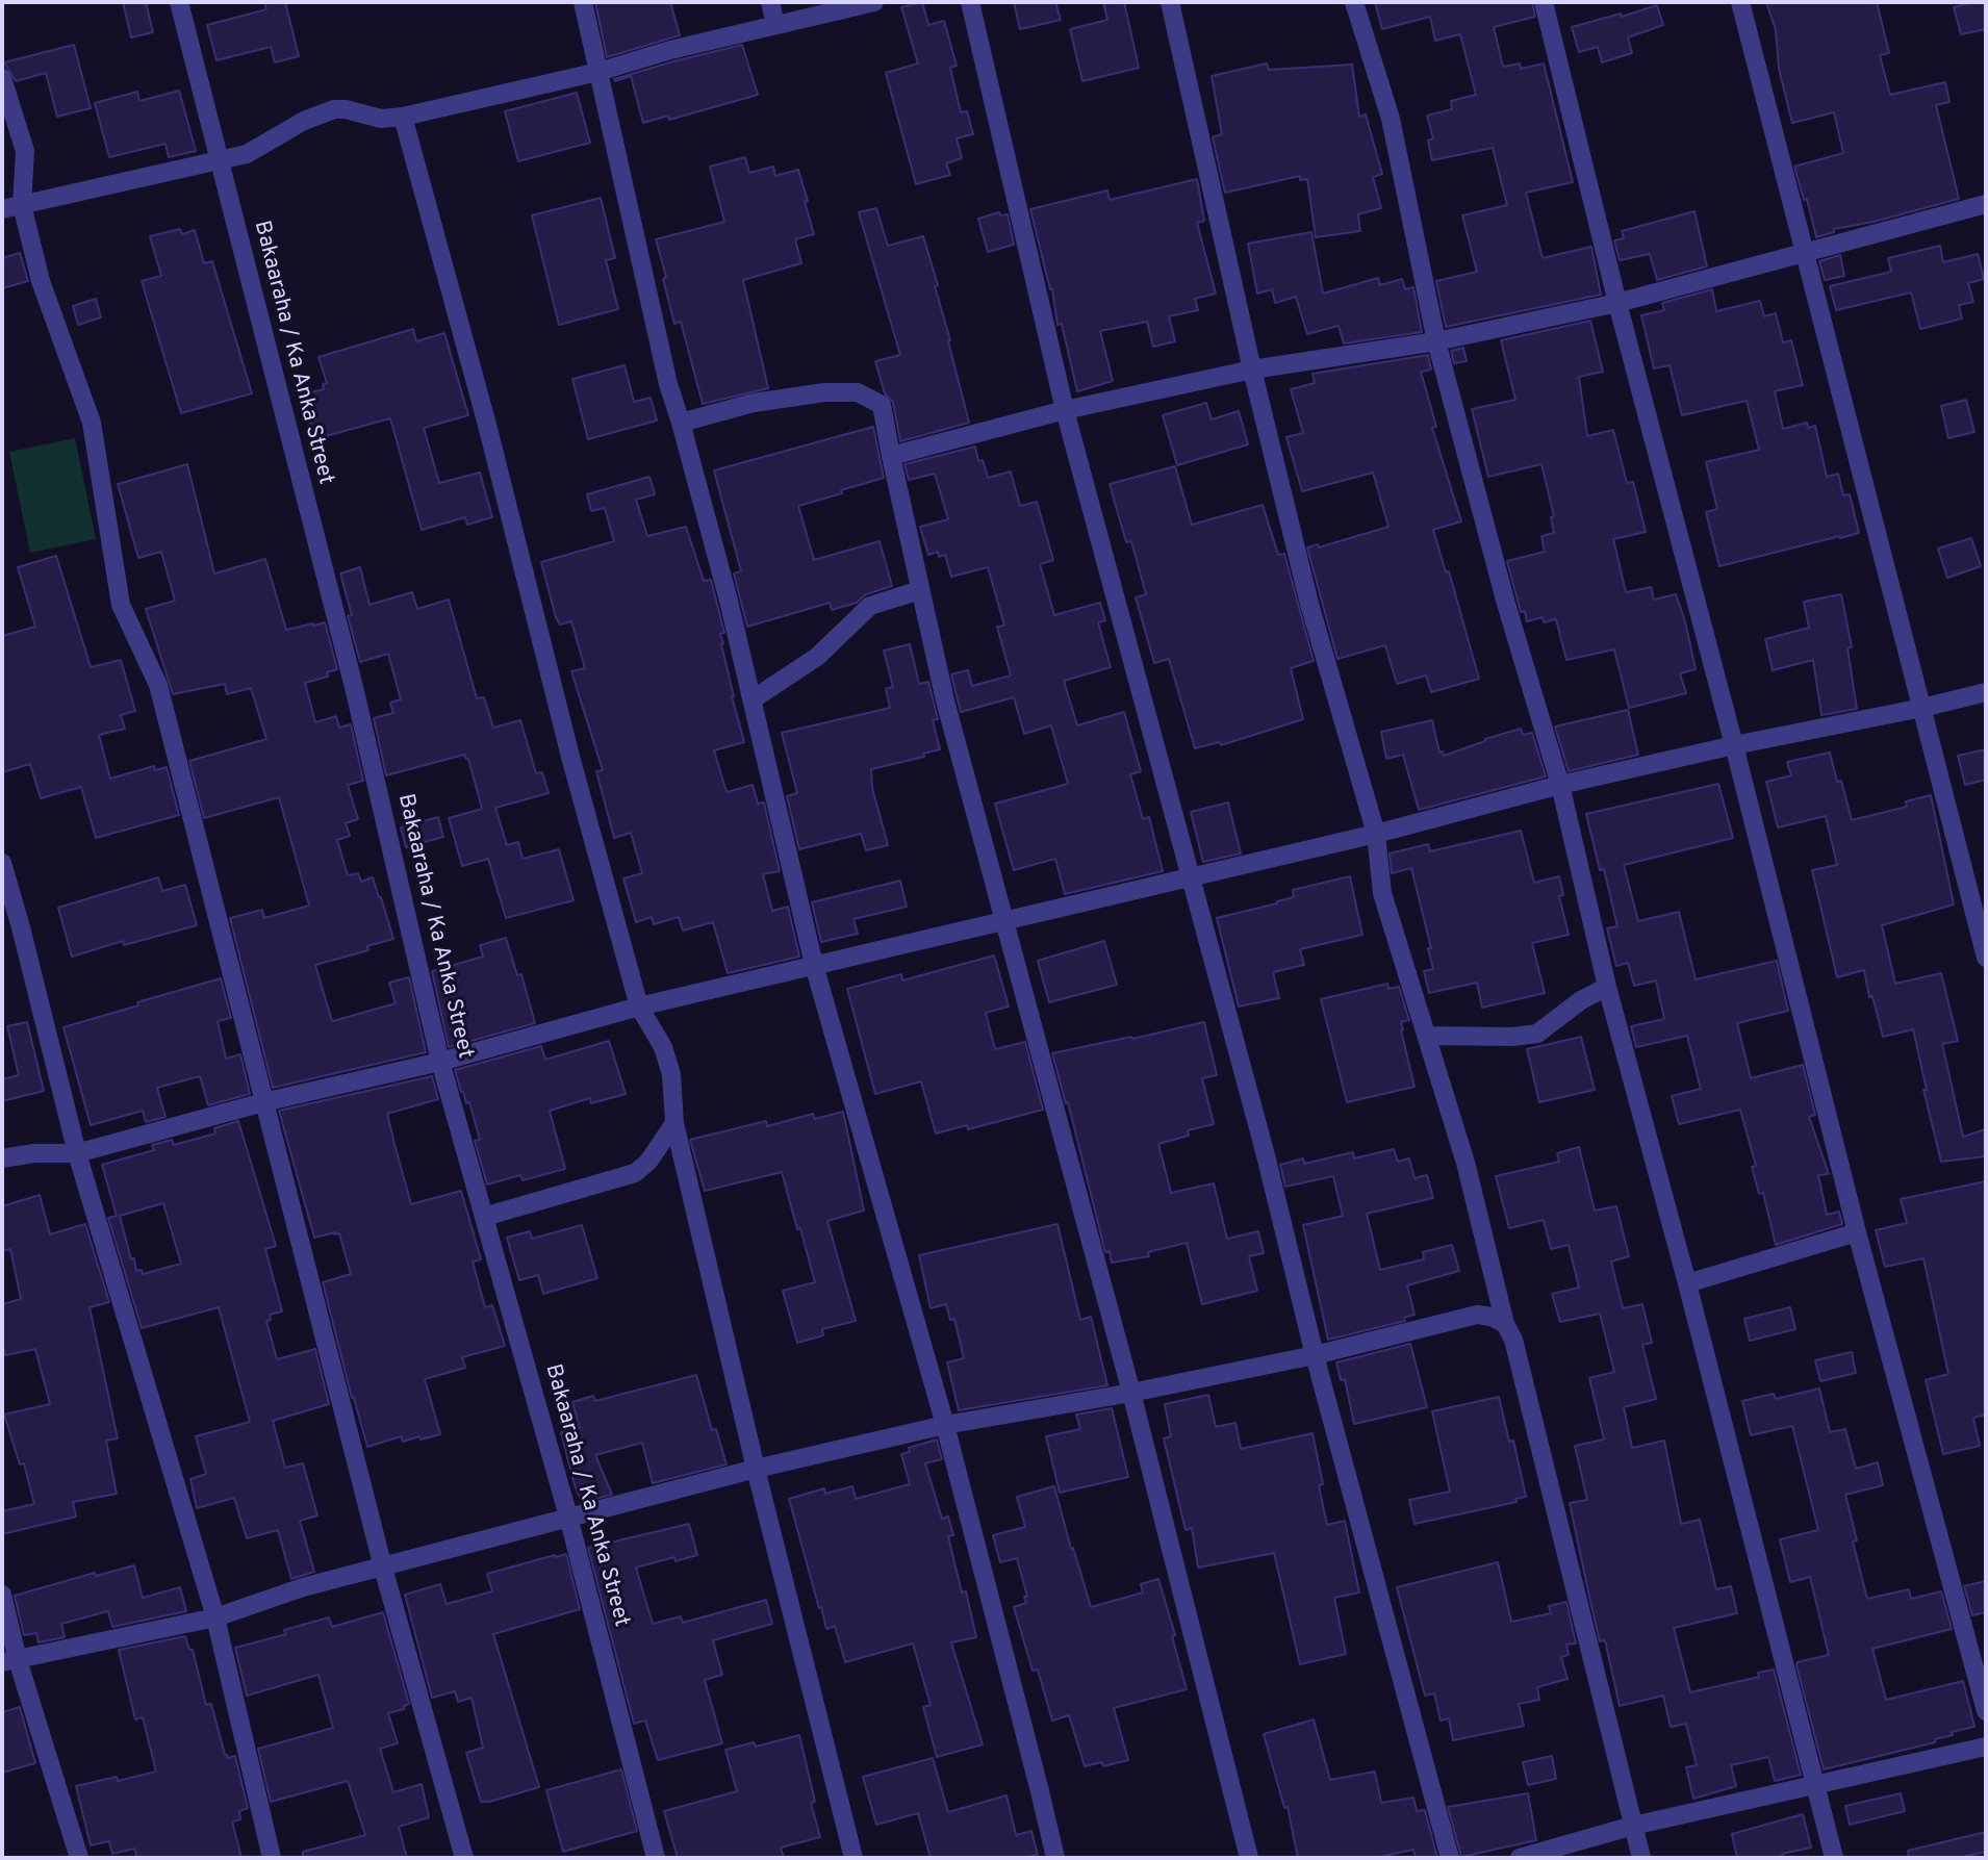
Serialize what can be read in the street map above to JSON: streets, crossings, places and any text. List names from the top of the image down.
{
  "streets": {
    "street": ["Bakaaraha / Ka Anka Street"]
  }
}
